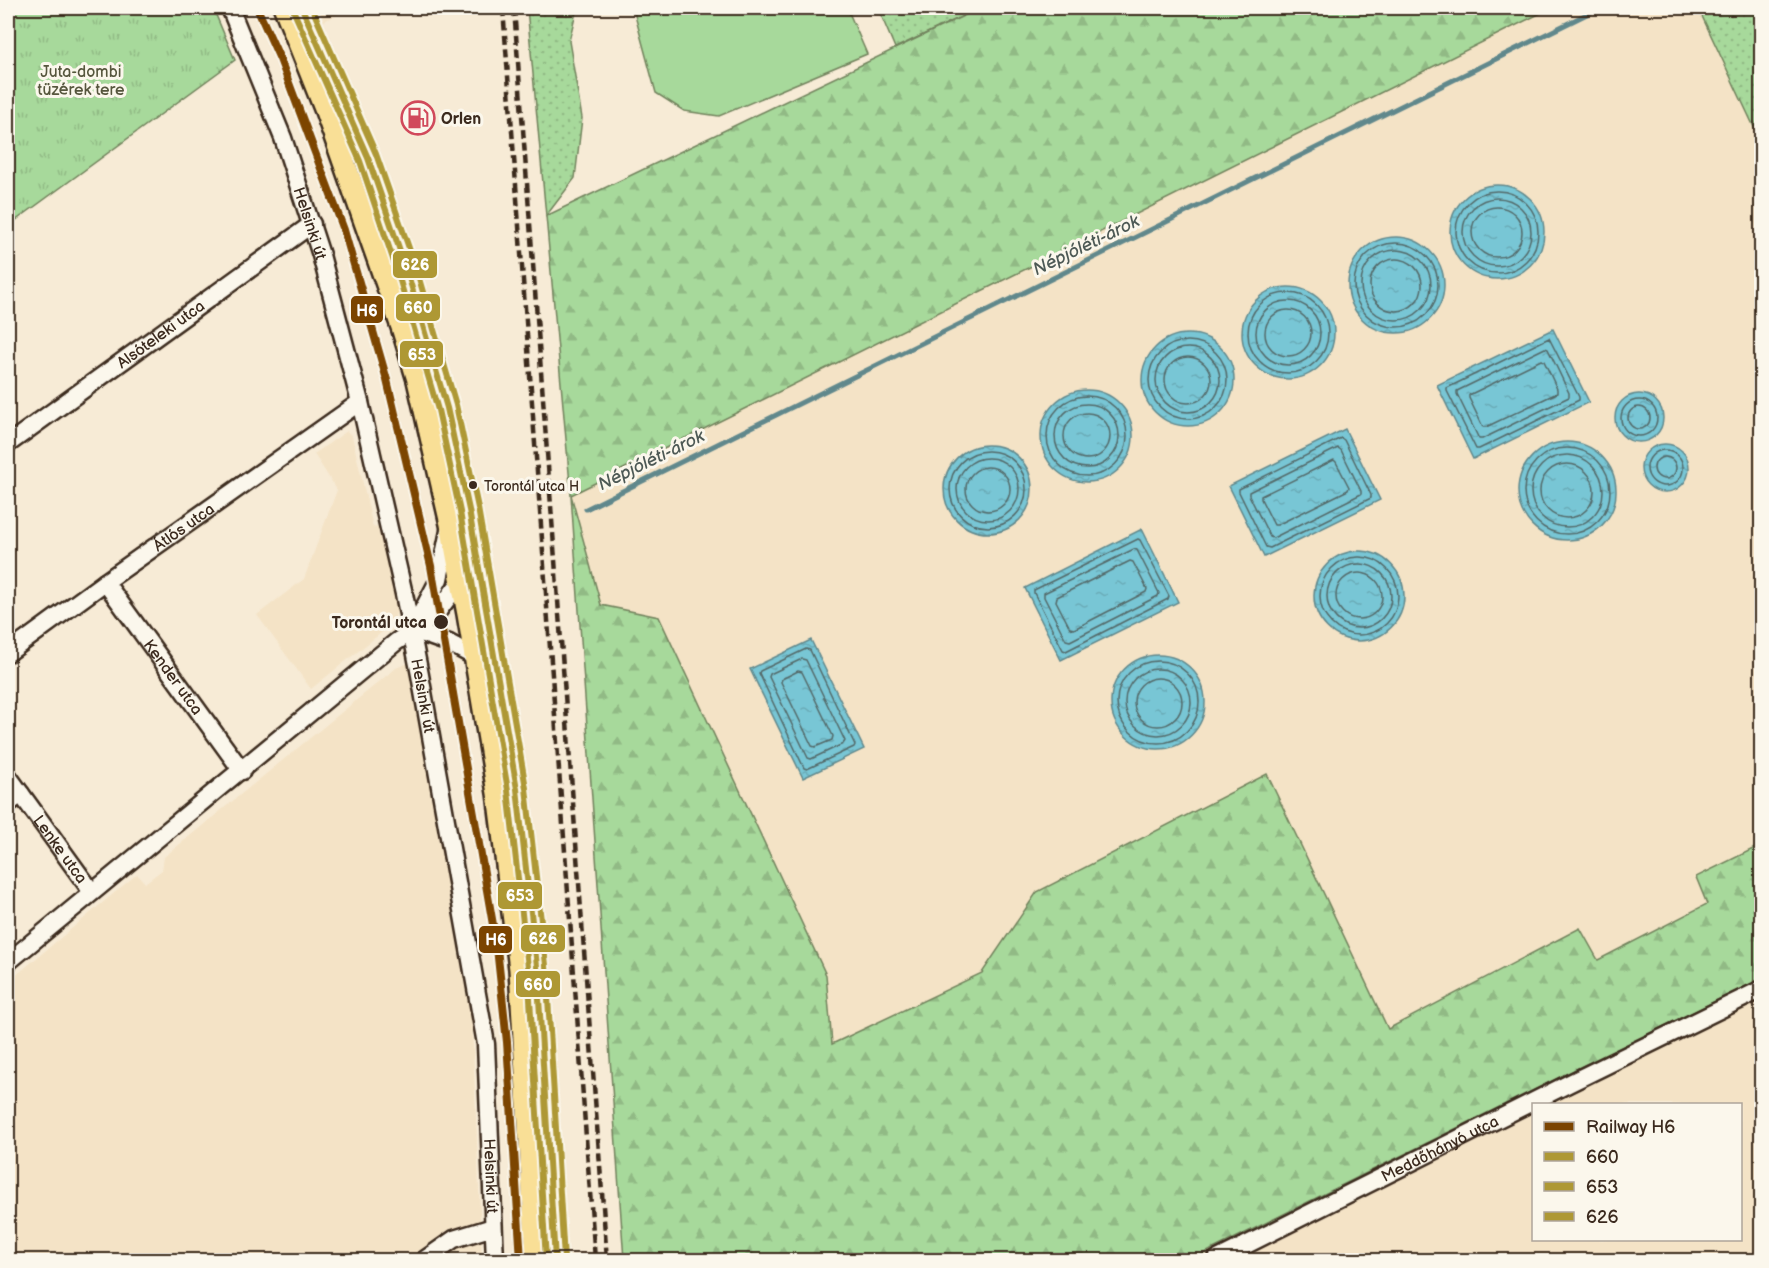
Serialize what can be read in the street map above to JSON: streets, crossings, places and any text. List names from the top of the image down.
{
  "streets": {
    "street": [
      "Helsinki út",
      "Alsóteleki utca",
      "Átlós utca",
      "Kender utca",
      "Lenke utca",
      "Meddőhányó utca"
    ]
  },
  "crossings": [
    ["Helsinki út", "Alsóteleki utca"],
    ["Helsinki út", "Átlós utca"],
    ["Átlós utca", "Kender utca"]
  ],
  "water": ["Népjóléti-árok"],
  "parks": ["Juta-dombi tüzérek tere"],
  "places": {
    "fuel station": ["Orlen"],
    "other": ["Torontál utca H", "Torontál utca"]
  },
  "lines": [
    "rail line H6",
    "transit line 660",
    "transit line 626",
    "transit line 653"
  ],
  "legend": [
    "Railway H6",
    "660",
    "653",
    "626"
  ]
}
